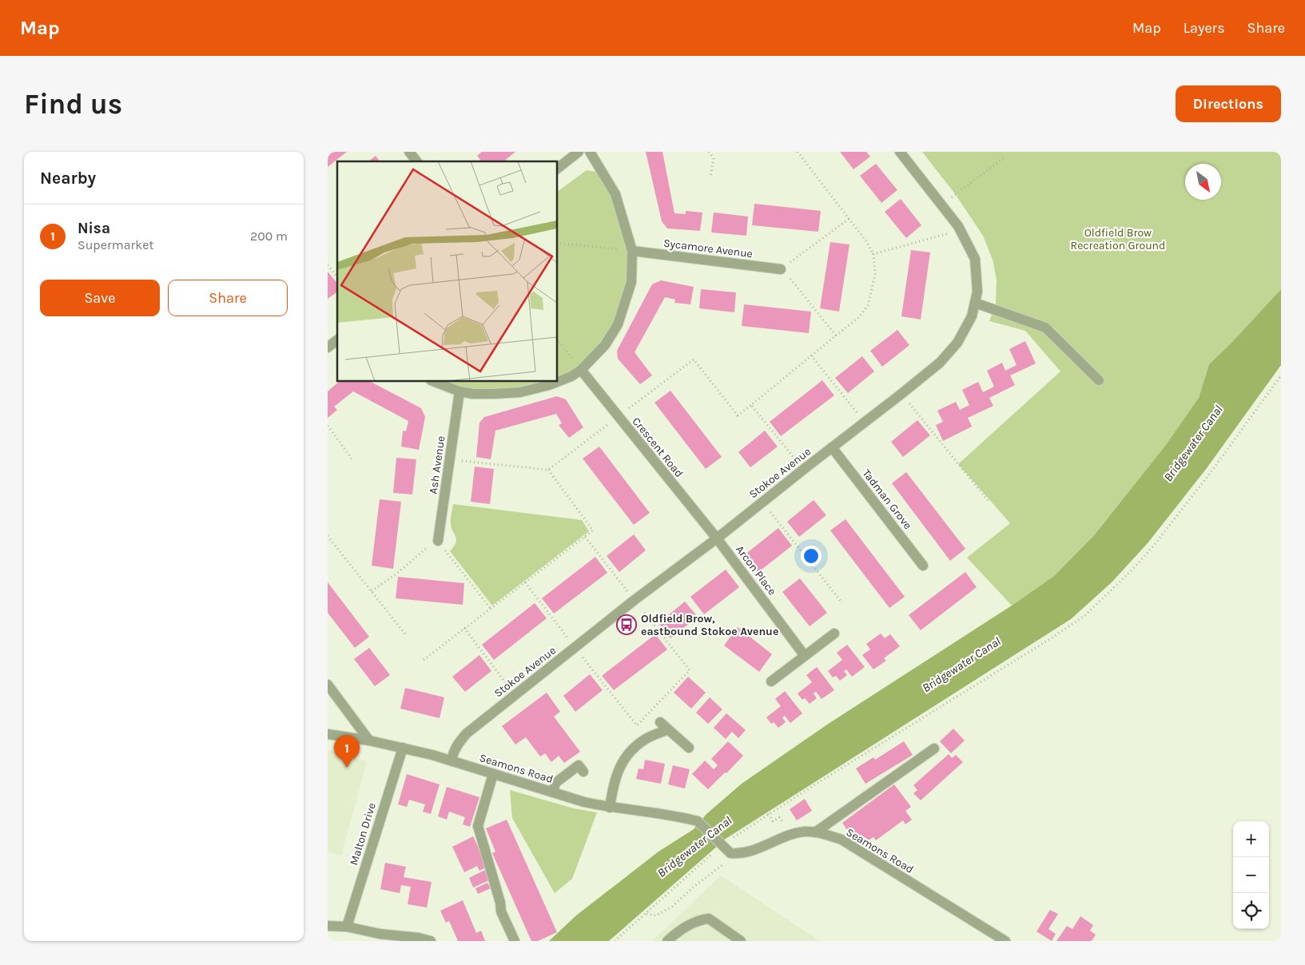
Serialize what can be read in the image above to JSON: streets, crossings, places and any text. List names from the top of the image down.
{
  "streets": {
    "street": [
      "Sycamore Avenue",
      "Crescent Road",
      "Ash Avenue",
      "Stokoe Avenue",
      "Tadman Grove",
      "Arcon Place",
      "Seamons Road",
      "Malton Drive"
    ]
  },
  "crossings": [
    ["Crescent Road", "Stokoe Avenue"],
    ["Crescent Road", "Arcon Place"],
    ["Stokoe Avenue", "Tadman Grove"],
    ["Stokoe Avenue", "Arcon Place"],
    ["Stokoe Avenue", "Seamons Road"],
    ["Seamons Road", "Malton Drive"]
  ],
  "water": ["Bridgewater Canal"],
  "parks": ["Oldfield Brow Recreation Ground"],
  "places": {
    "bus stop": ["Oldfield Brow, eastbound Stokoe Avenue"]
  },
  "north": "bottom right",
  "page": {
    "header": "Map",
    "nav": ["Map", "Layers", "Share"],
    "buttons": [
      "Directions",
      ["Save", "Share"]
    ],
    "title": "Find us",
    "heading": "Nearby",
    "list": [
      {
        "mark": "1",
        "name": "Nisa",
        "note": "Supermarket",
        "value": "200 m"
      }
    ],
    "pins": "1",
    "map_buttons": ["+", "−"]
  }
}
